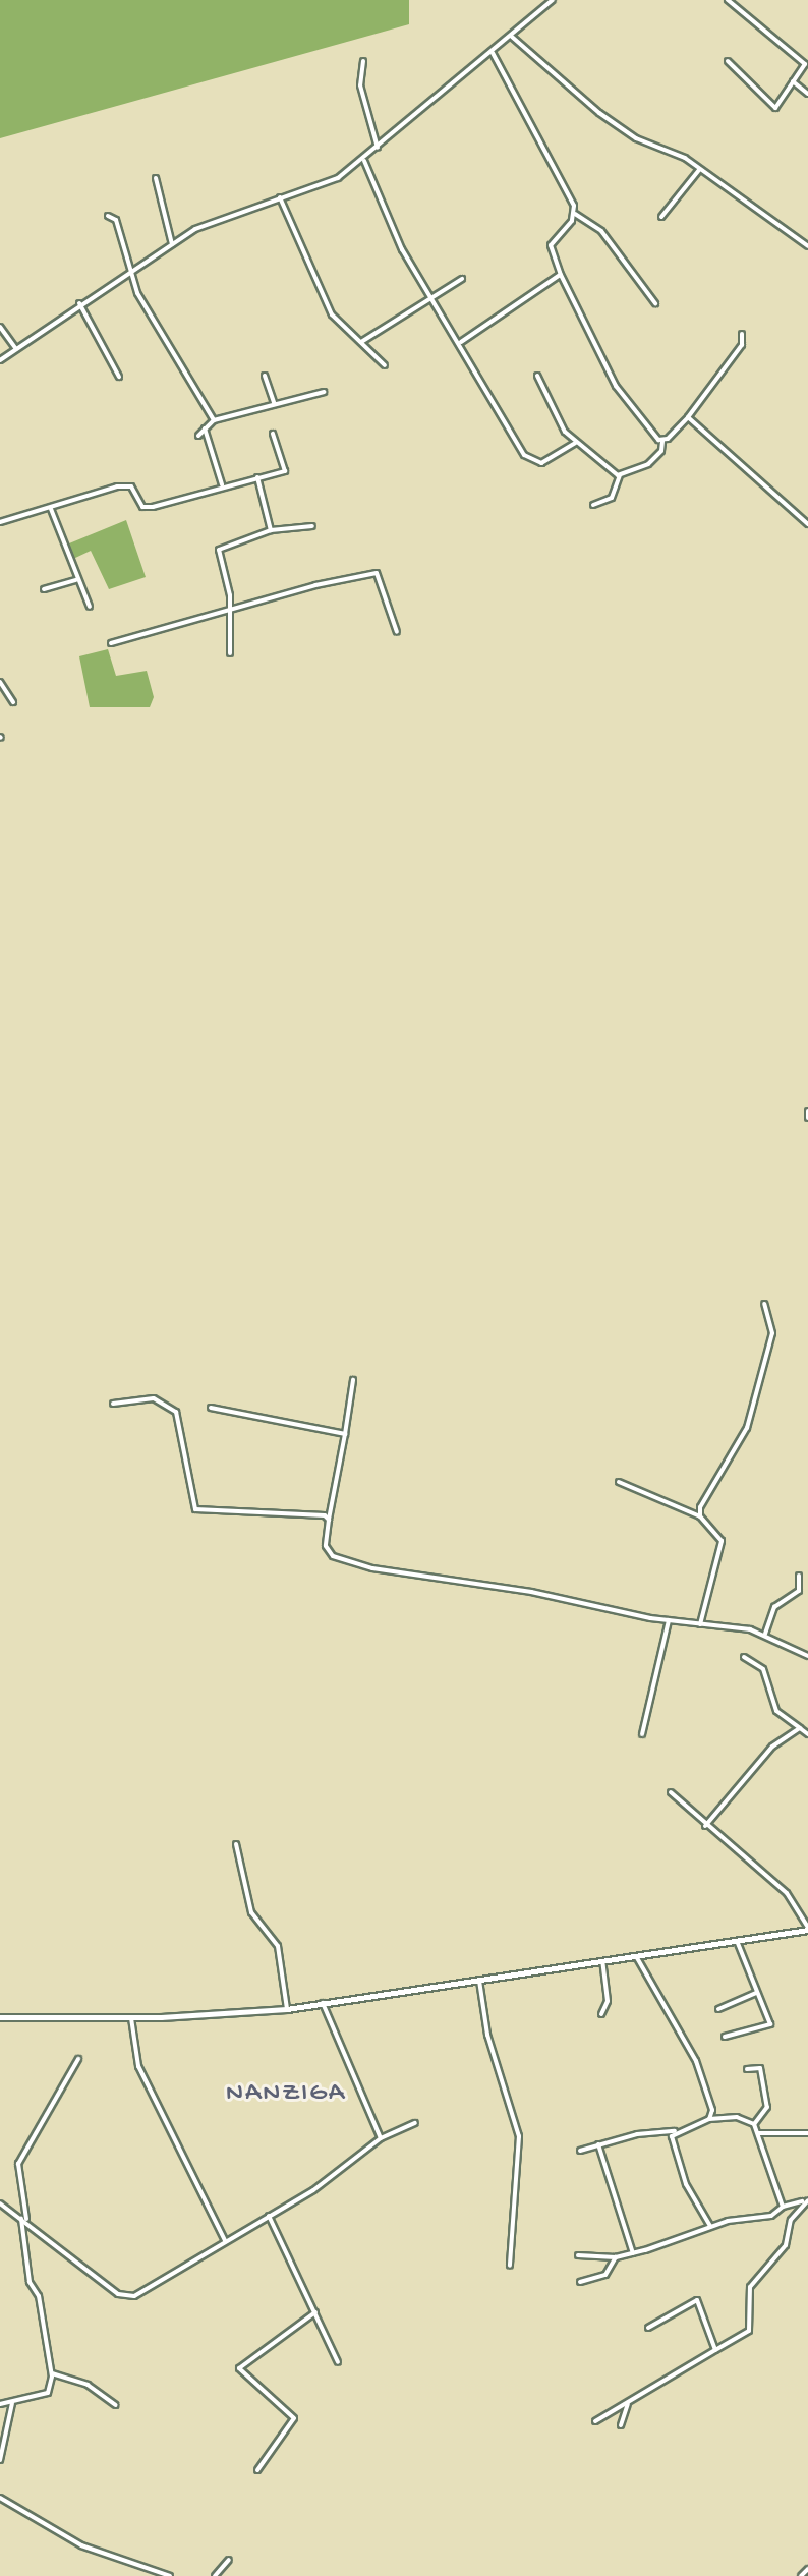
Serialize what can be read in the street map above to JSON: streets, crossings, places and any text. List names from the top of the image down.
{
  "districts": ["NANZIGA"]
}
